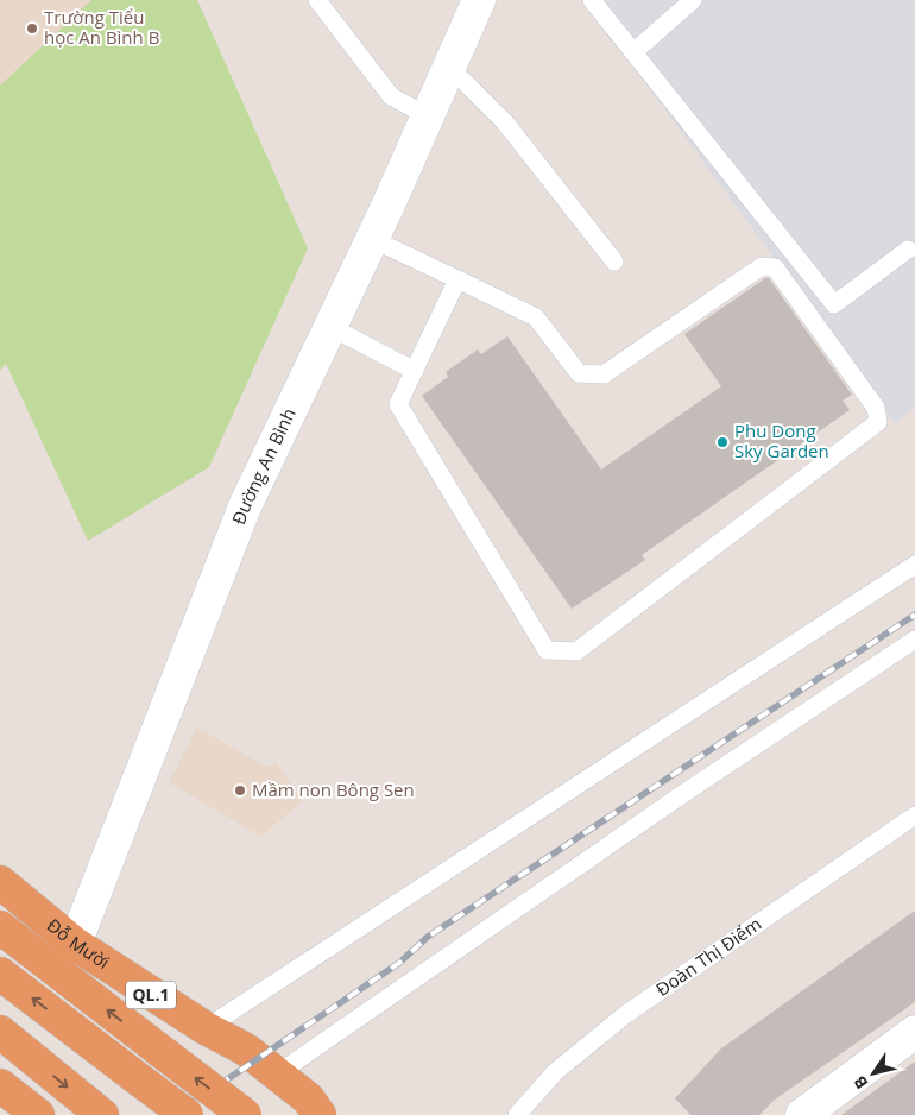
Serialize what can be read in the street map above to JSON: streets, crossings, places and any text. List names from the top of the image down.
{
  "streets": {
    "highway": ["Đỗ Mười", "QL.1"],
    "street": ["Đường An Bình"],
    "lane": ["Đoàn Thị Điểm"]
  },
  "crossings": [
    ["Đường An Bình", "Đỗ Mười"]
  ],
  "places": ["Trường Tiểu học An Bình B", "Phu Dong Sky Garden", "Mầm non Bông Sen"],
  "north": "bottom left"
}
